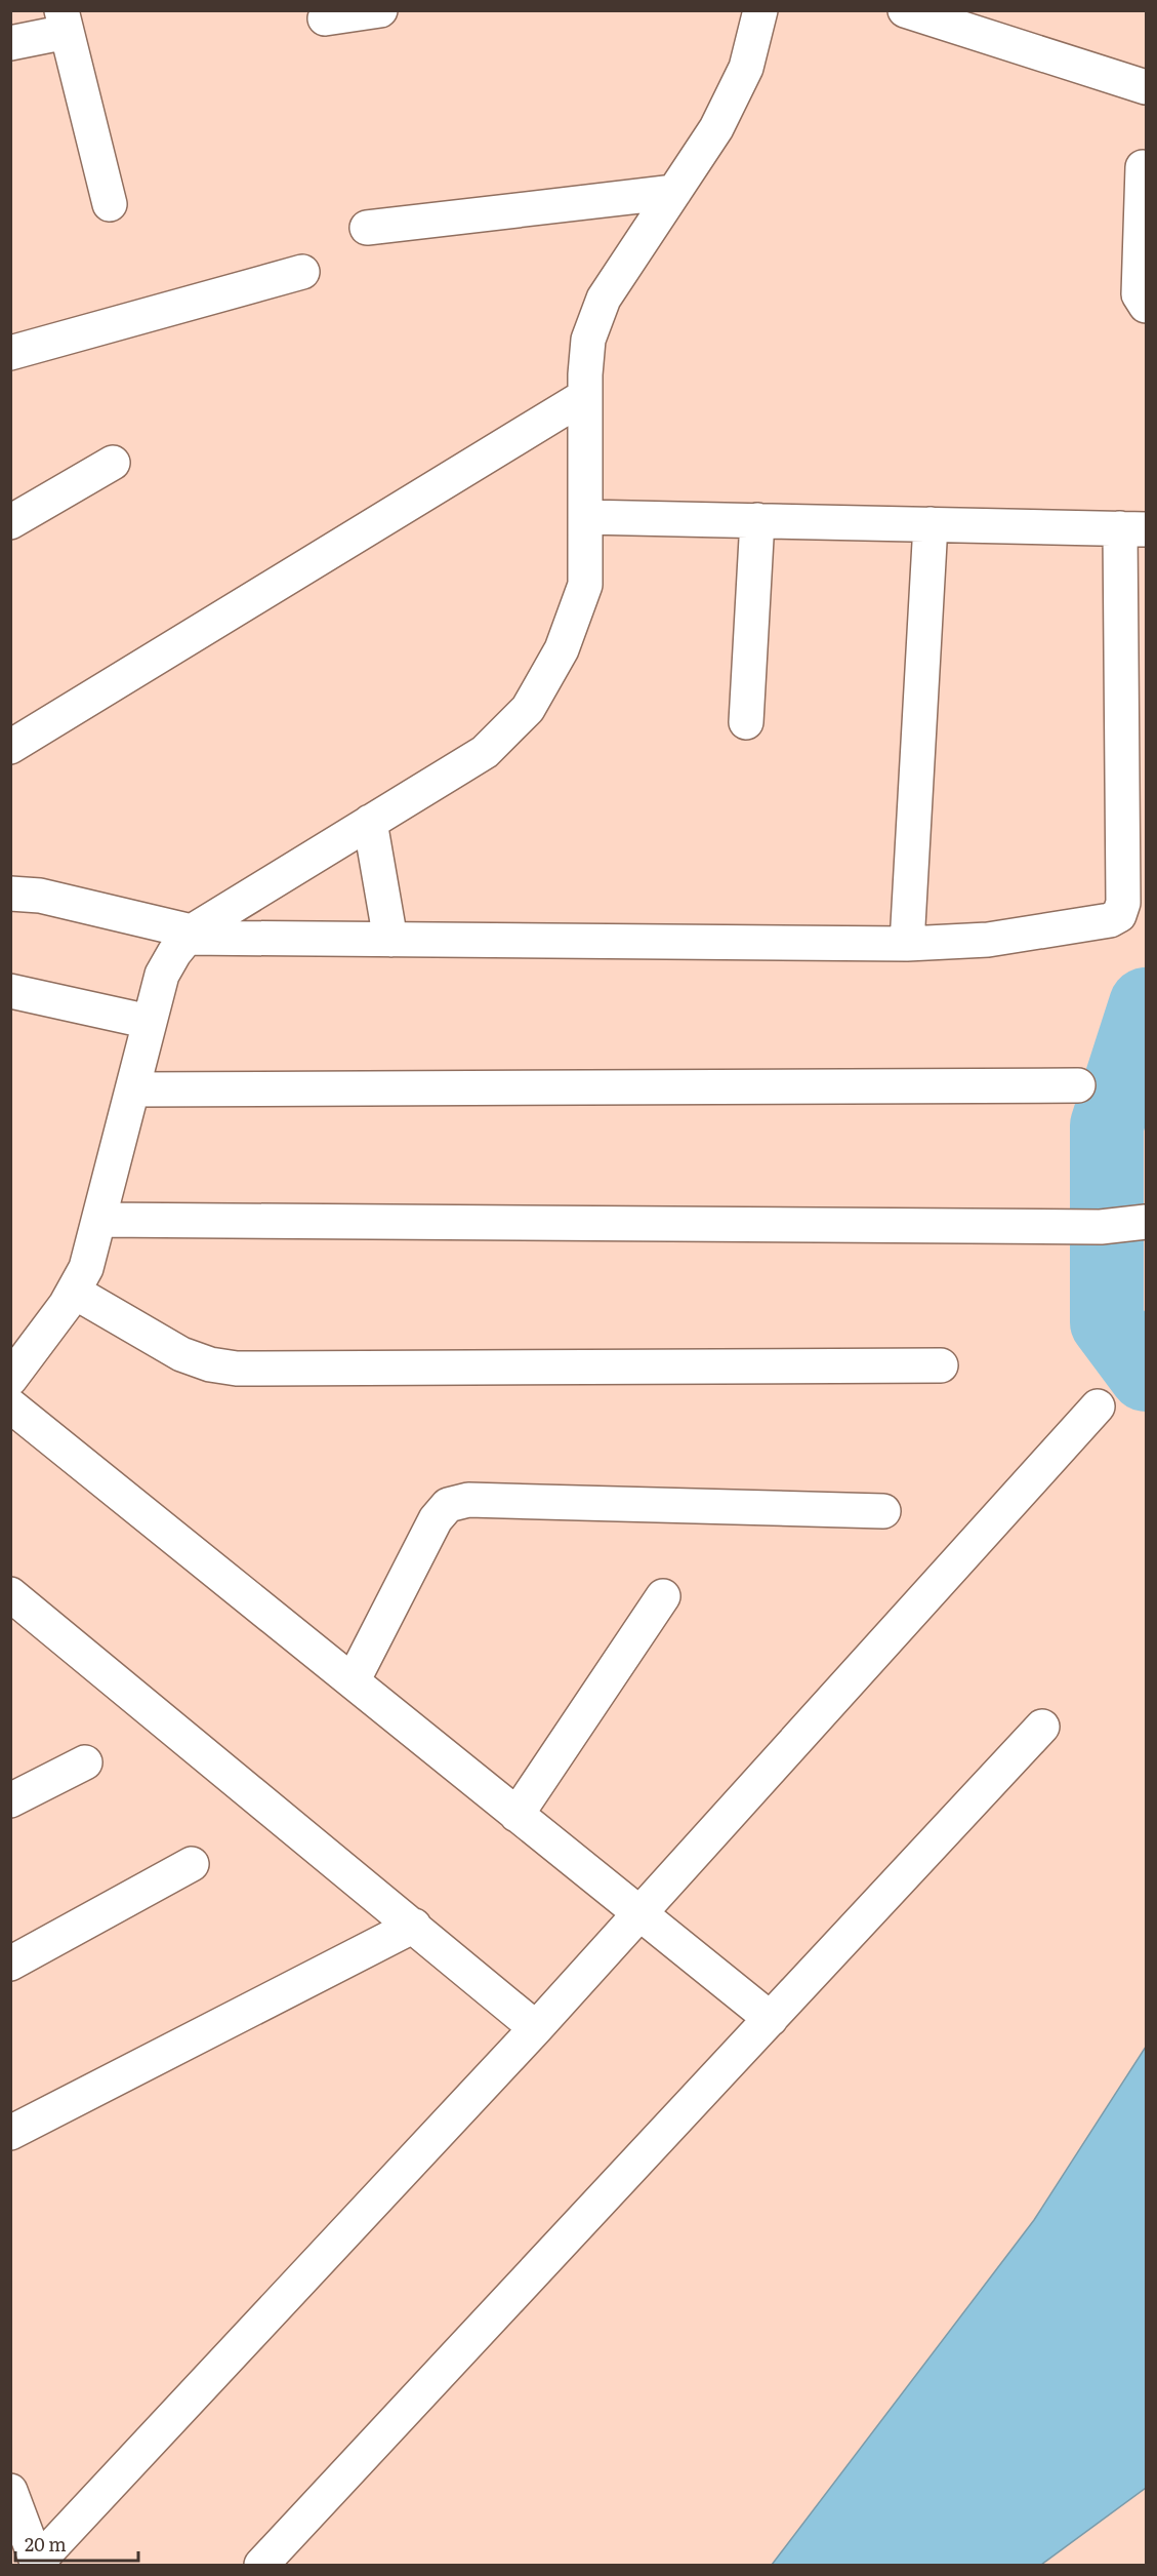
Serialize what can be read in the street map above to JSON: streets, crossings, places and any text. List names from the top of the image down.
{
  "scale_bar": "20 m"
}
